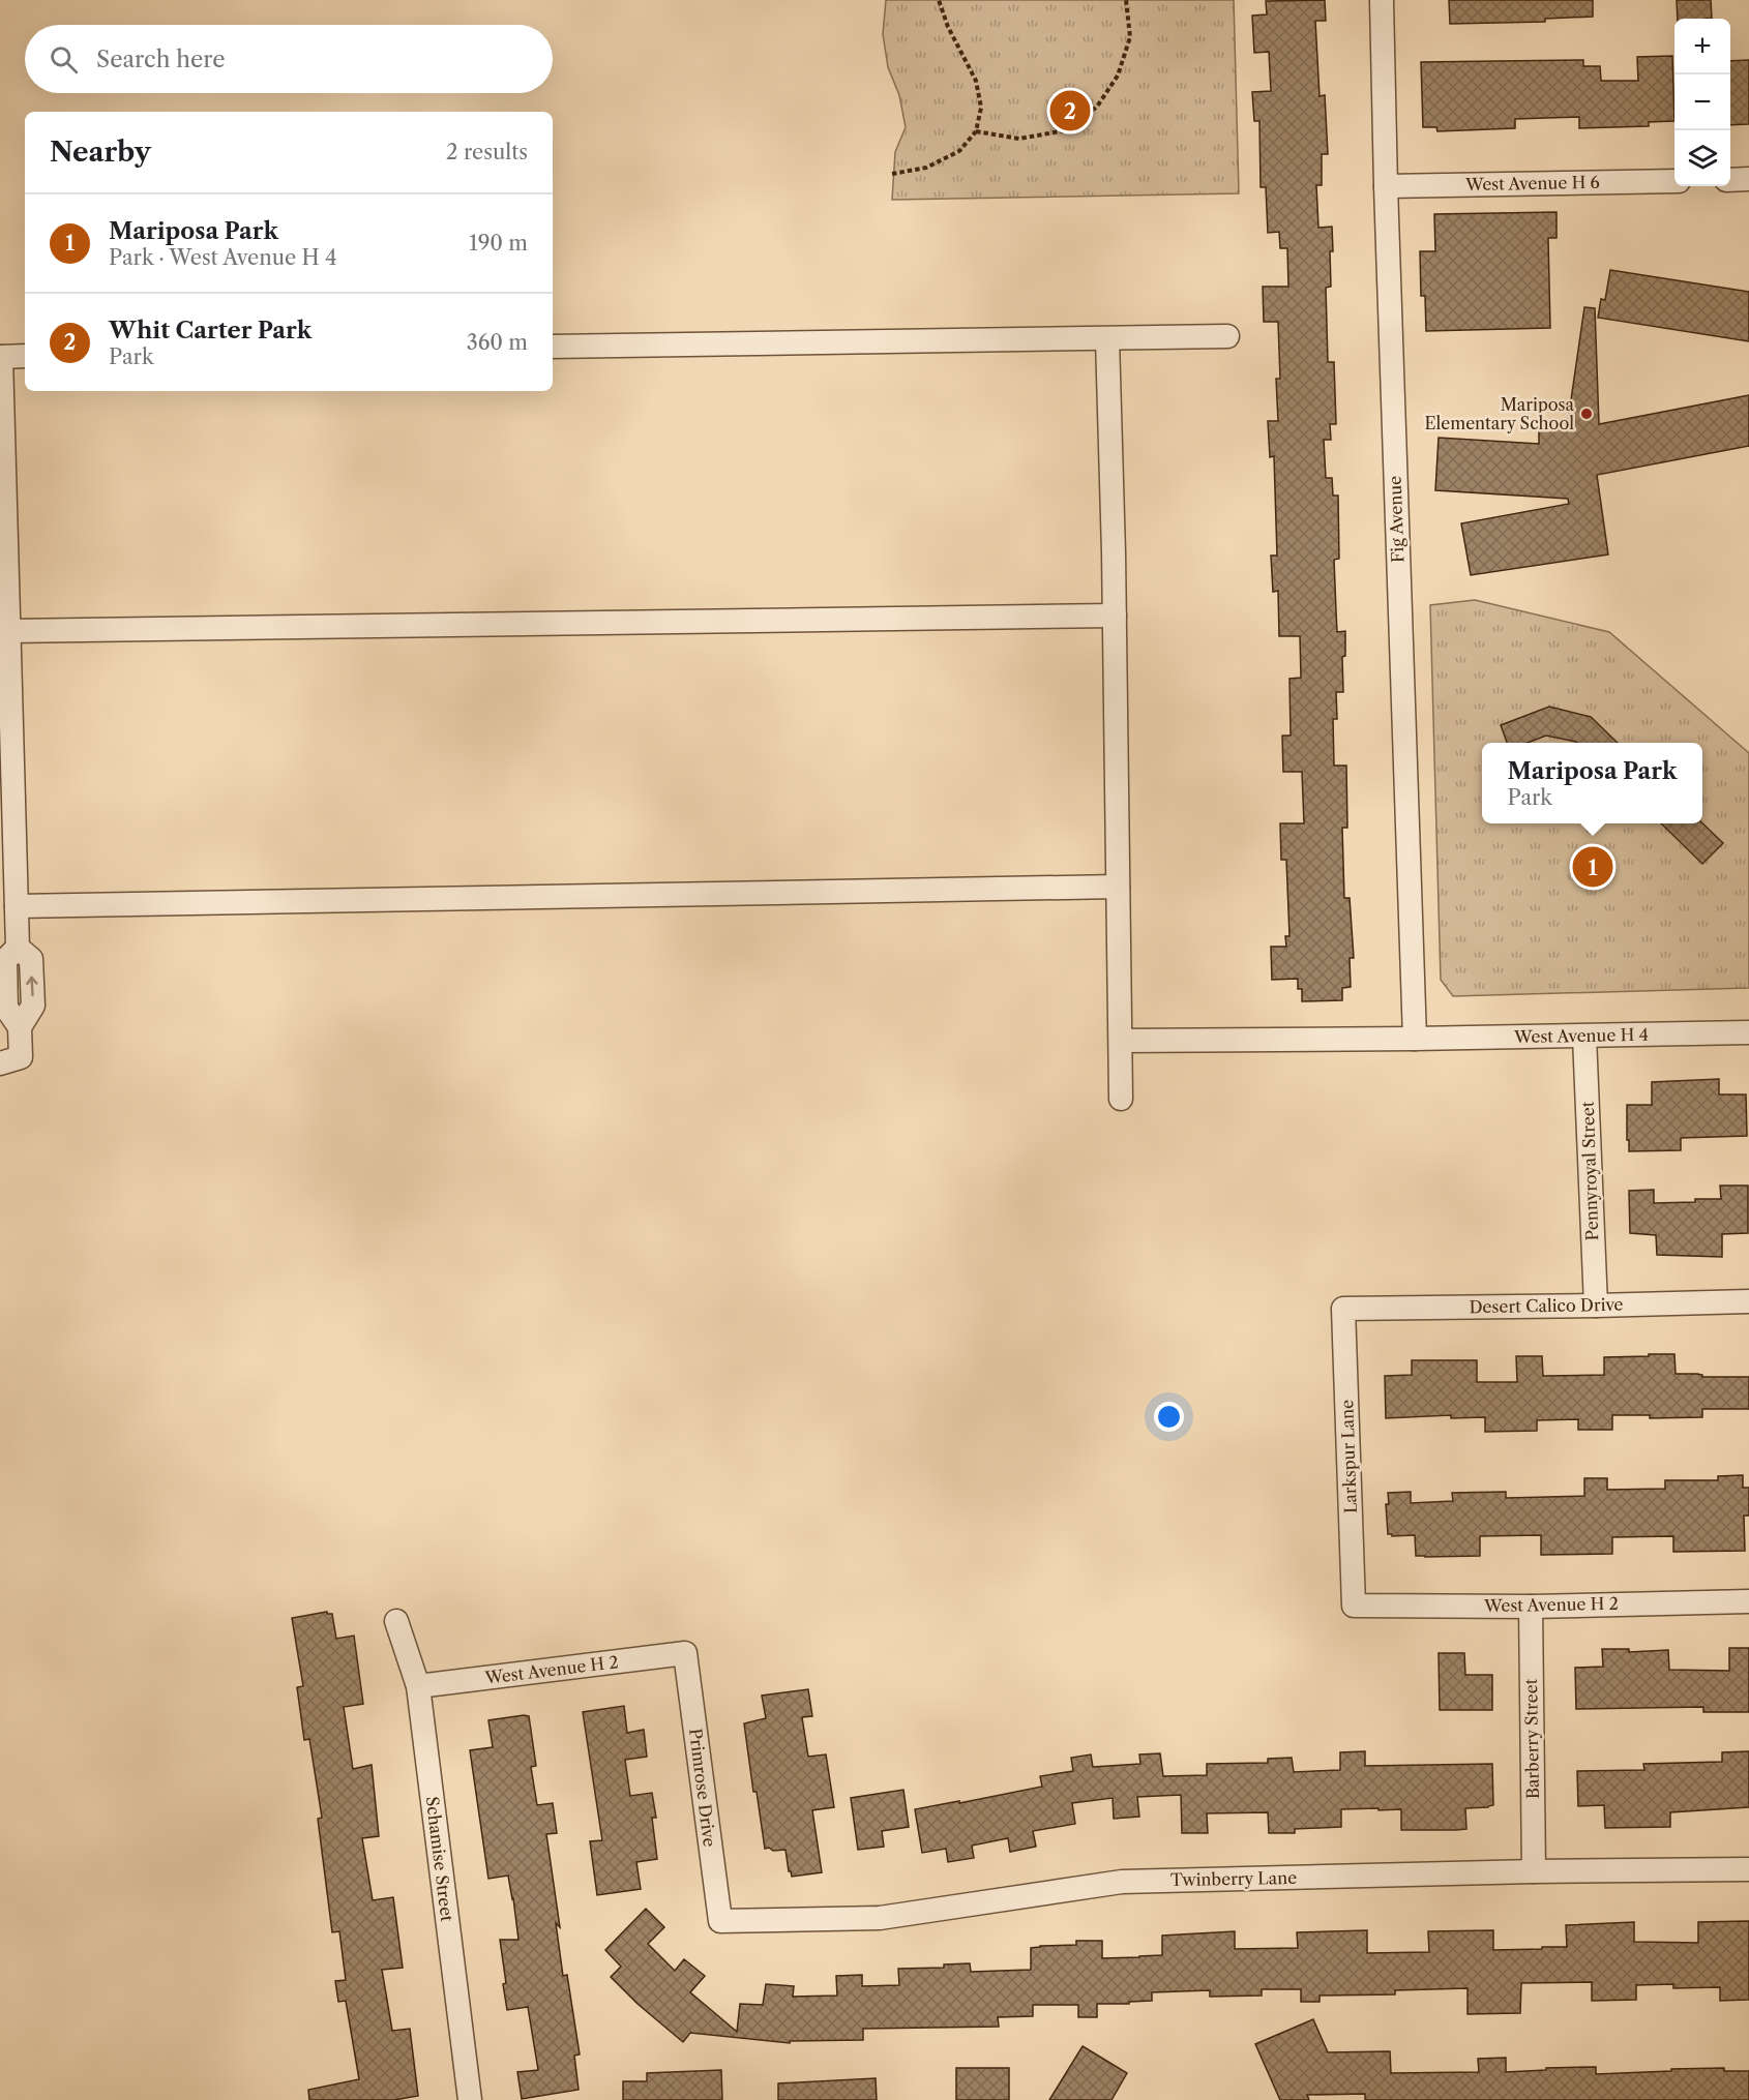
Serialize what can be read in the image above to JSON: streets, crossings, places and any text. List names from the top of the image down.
{
  "streets": {
    "street": [
      "West Avenue H 6",
      "Fig Avenue",
      "West Avenue H 4",
      "Pennyroyal Street",
      "Desert Calico Drive",
      "Larkspur Lane",
      "West Avenue H 2",
      "Barberry Street",
      "Primrose Drive",
      "Schamise Street",
      "Twinberry Lane"
    ]
  },
  "crossings": [
    ["West Avenue H 6", "Fig Avenue"],
    ["Fig Avenue", "West Avenue H 4"],
    ["West Avenue H 4", "Pennyroyal Street"],
    ["Pennyroyal Street", "Desert Calico Drive"],
    ["Desert Calico Drive", "Larkspur Lane"],
    ["Larkspur Lane", "West Avenue H 2"],
    ["West Avenue H 2", "Barberry Street"],
    ["West Avenue H 2", "Primrose Drive"],
    ["West Avenue H 2", "Schamise Street"],
    ["Barberry Street", "Twinberry Lane"],
    ["Primrose Drive", "Twinberry Lane"]
  ],
  "places": ["Mariposa Elementary School"],
  "page": {
    "map_buttons": ["+", "−"],
    "search": "Search here",
    "pins": ["2", "1"],
    "heading": ["Nearby", "2 results"],
    "list": [
      {
        "mark": "1",
        "name": "Mariposa Park",
        "note": "Park · West Avenue H 4",
        "value": "190 m"
      },
      {
        "mark": "2",
        "name": "Whit Carter Park",
        "note": "Park",
        "value": "360 m"
      }
    ],
    "popup": ["Mariposa Park", "Park"]
  }
}
